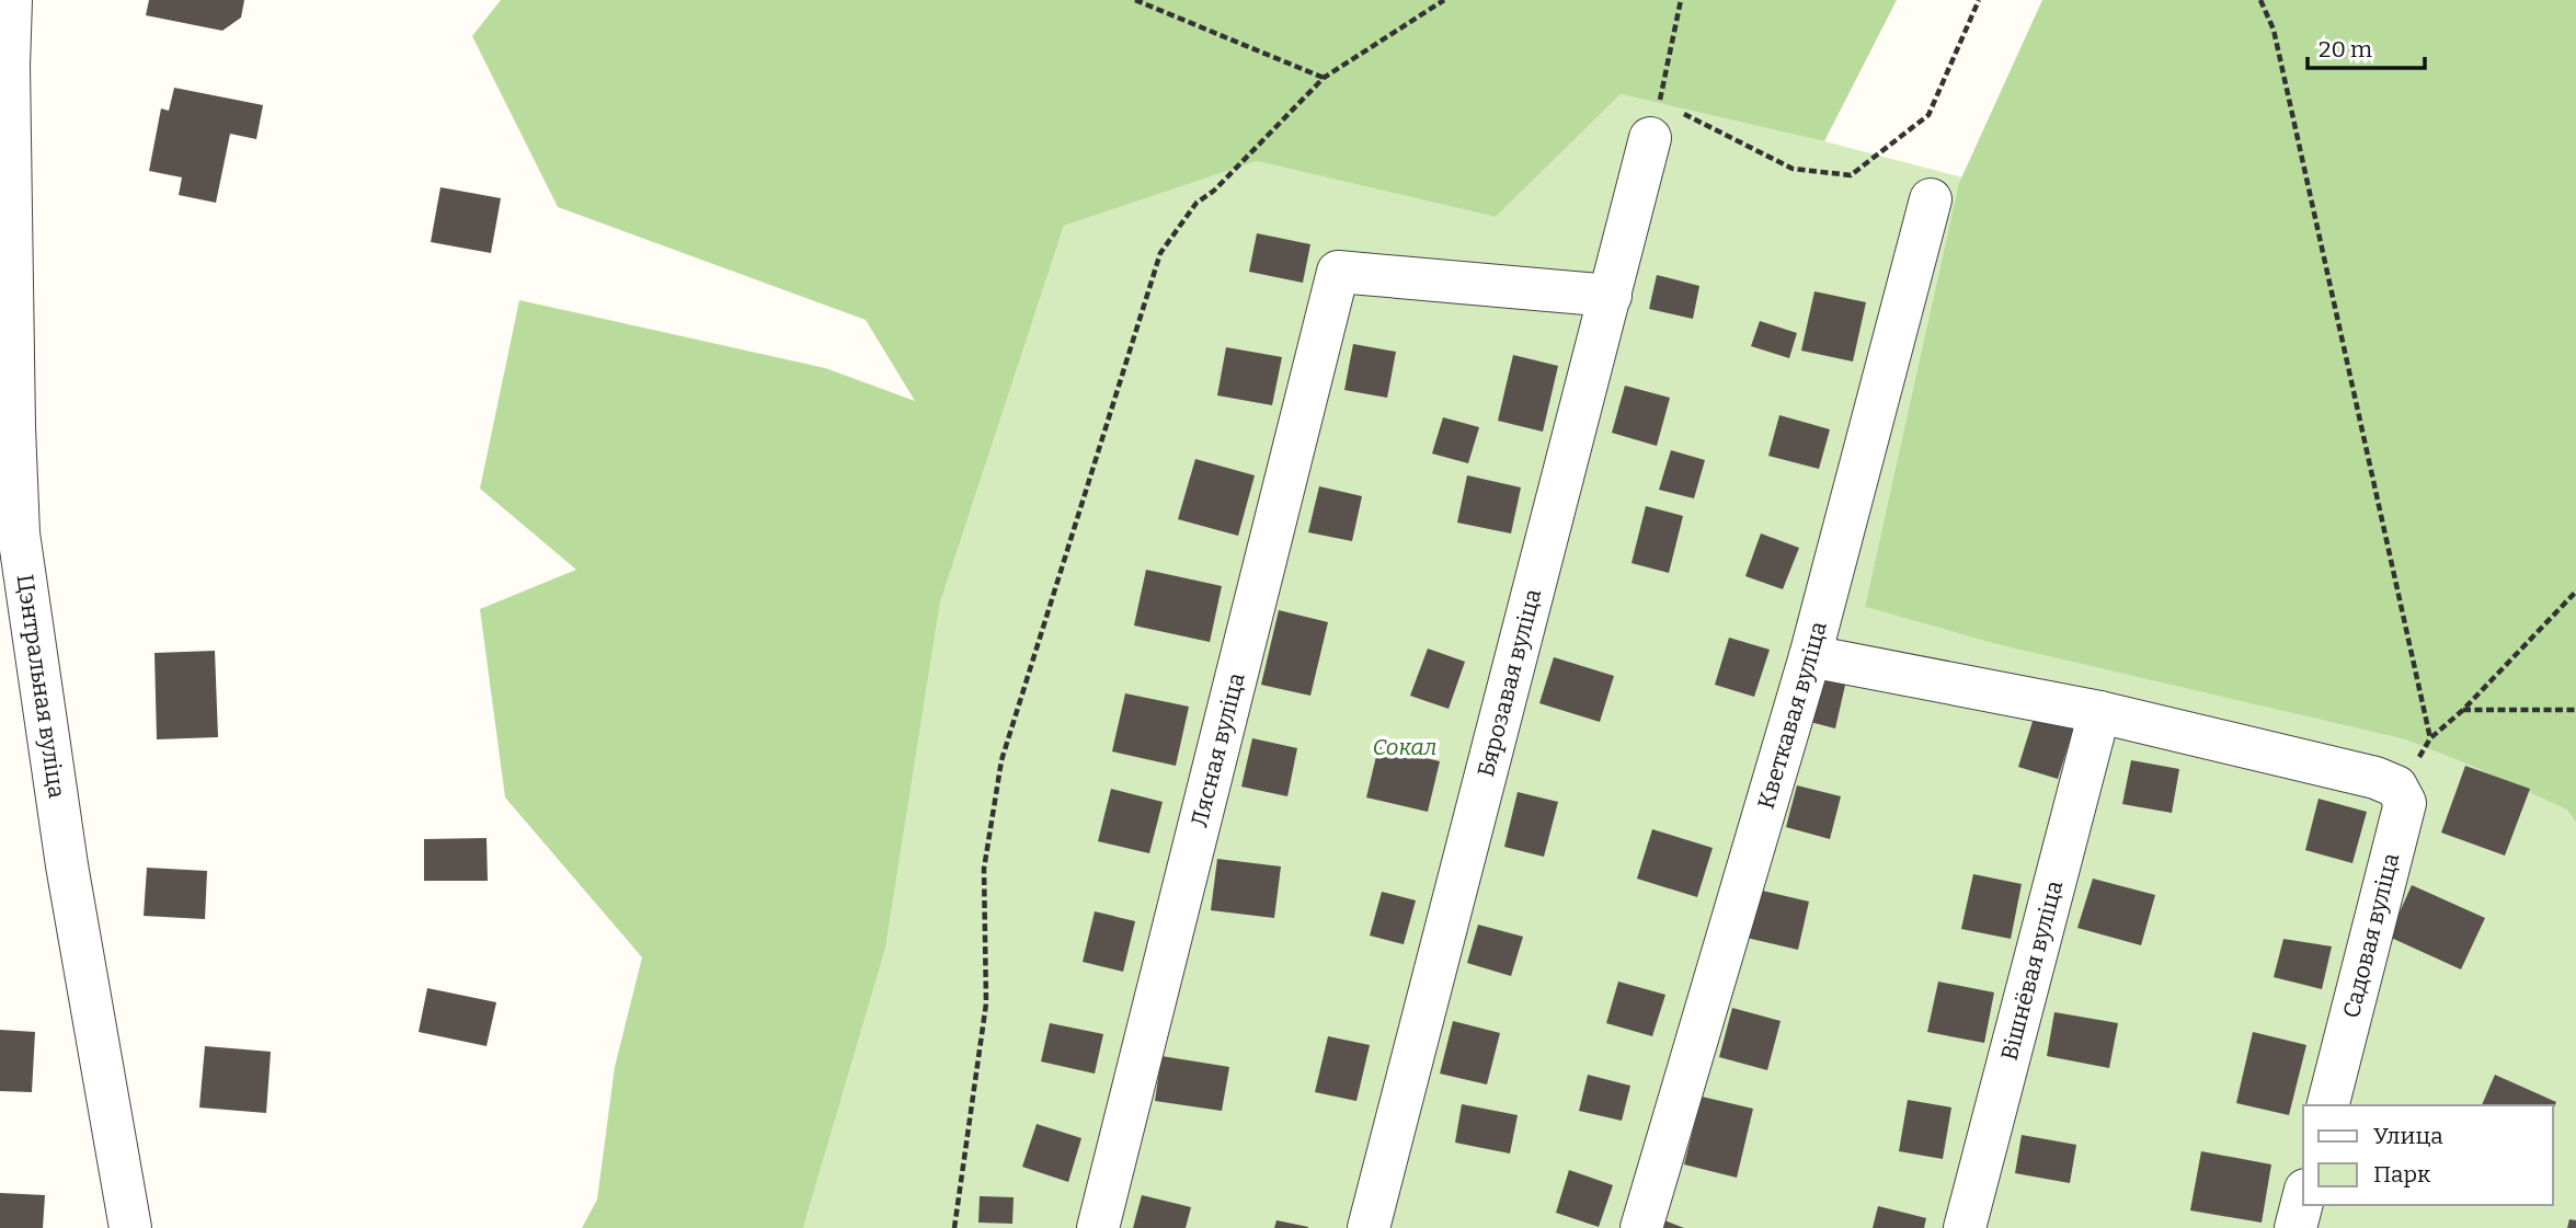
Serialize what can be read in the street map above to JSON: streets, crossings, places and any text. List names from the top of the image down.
{
  "streets": {
    "street": [
      "Бярозавая вуліца",
      "Цэнтральная вуліца",
      "Кветкавая вуліца",
      "Лясная вуліца",
      "Садовая вуліца",
      "Вішнёвая вуліца"
    ]
  },
  "crossings": [
    ["Бярозавая вуліца", "Лясная вуліца"],
    ["Садовая вуліца", "Вішнёвая вуліца"]
  ],
  "parks": ["Сокал"],
  "legend": ["Улица", "Парк"],
  "scale_bar": "20 m"
}
